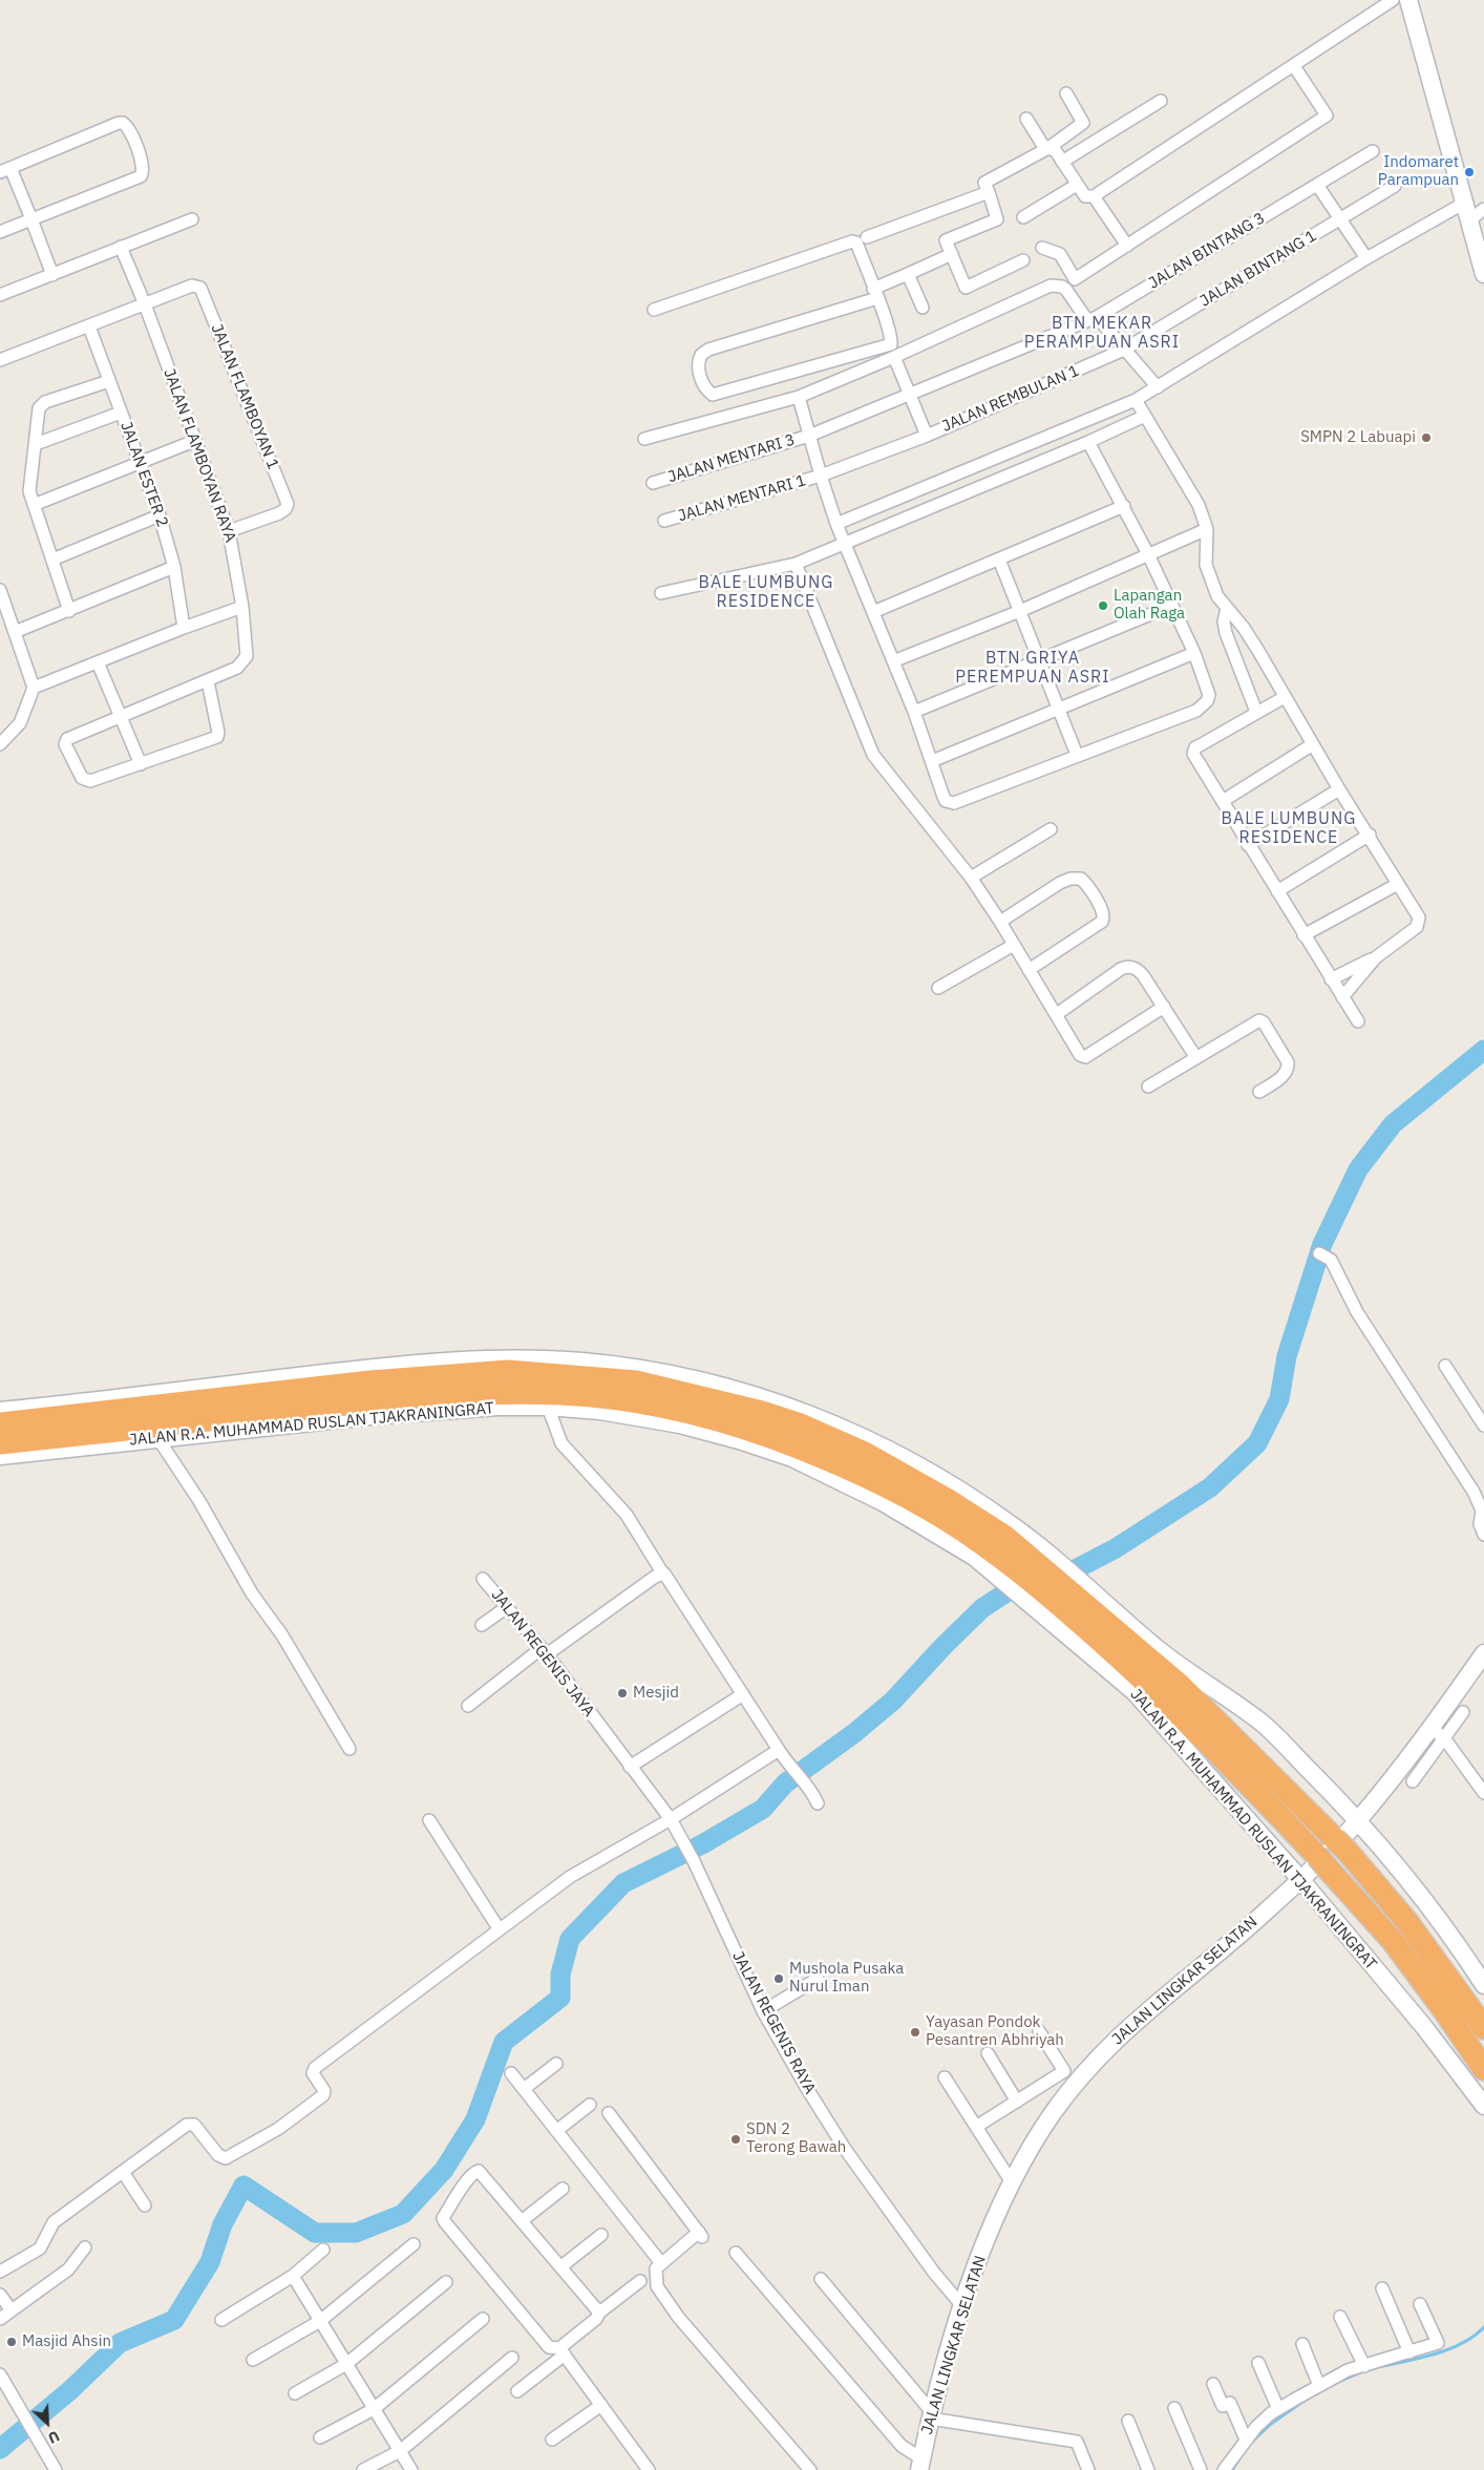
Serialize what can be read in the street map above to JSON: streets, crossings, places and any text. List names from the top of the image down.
{
  "streets": {
    "highway": ["JALAN R.A. MUHAMMAD RUSLAN TJAKRANINGRAT"],
    "street": [
      "JALAN BINTANG 3",
      "JALAN BINTANG 1",
      "JALAN FLAMBOYAN 1",
      "JALAN REMBULAN 1",
      "JALAN FLAMBOYAN RAYA",
      "JALAN MENTARI 3",
      "JALAN ESTER 2",
      "JALAN MENTARI 1",
      "JALAN REGENIS JAYA",
      "JALAN LINGKAR SELATAN",
      "JALAN REGENIS RAYA"
    ]
  },
  "crossings": [
    ["JALAN BINTANG 3", "JALAN MENTARI 3"],
    ["JALAN BINTANG 1", "JALAN REMBULAN 1"],
    ["JALAN FLAMBOYAN 1", "JALAN FLAMBOYAN RAYA"],
    ["JALAN REMBULAN 1", "JALAN MENTARI 1"],
    ["JALAN R.A. MUHAMMAD RUSLAN TJAKRANINGRAT", "JALAN LINGKAR SELATAN"],
    ["JALAN REGENIS JAYA", "JALAN REGENIS RAYA"],
    ["JALAN LINGKAR SELATAN", "JALAN REGENIS RAYA"]
  ],
  "districts": [
    "BTN MEKAR PERAMPUAN ASRI",
    "BALE LUMBUNG RESIDENCE",
    "BTN GRIYA PEREMPUAN ASRI",
    "BALE LUMBUNG RESIDENCE"
  ],
  "places": [
    "Indomaret Parampuan",
    "SMPN 2 Labuapi",
    "Lapangan Olah Raga",
    "Mesjid",
    "Mushola Pusaka Nurul Iman",
    "Yayasan Pondok Pesantren Abhriyah",
    "SDN 2 Terong Bawah",
    "Masjid Ahsin"
  ],
  "north": "bottom right"
}
